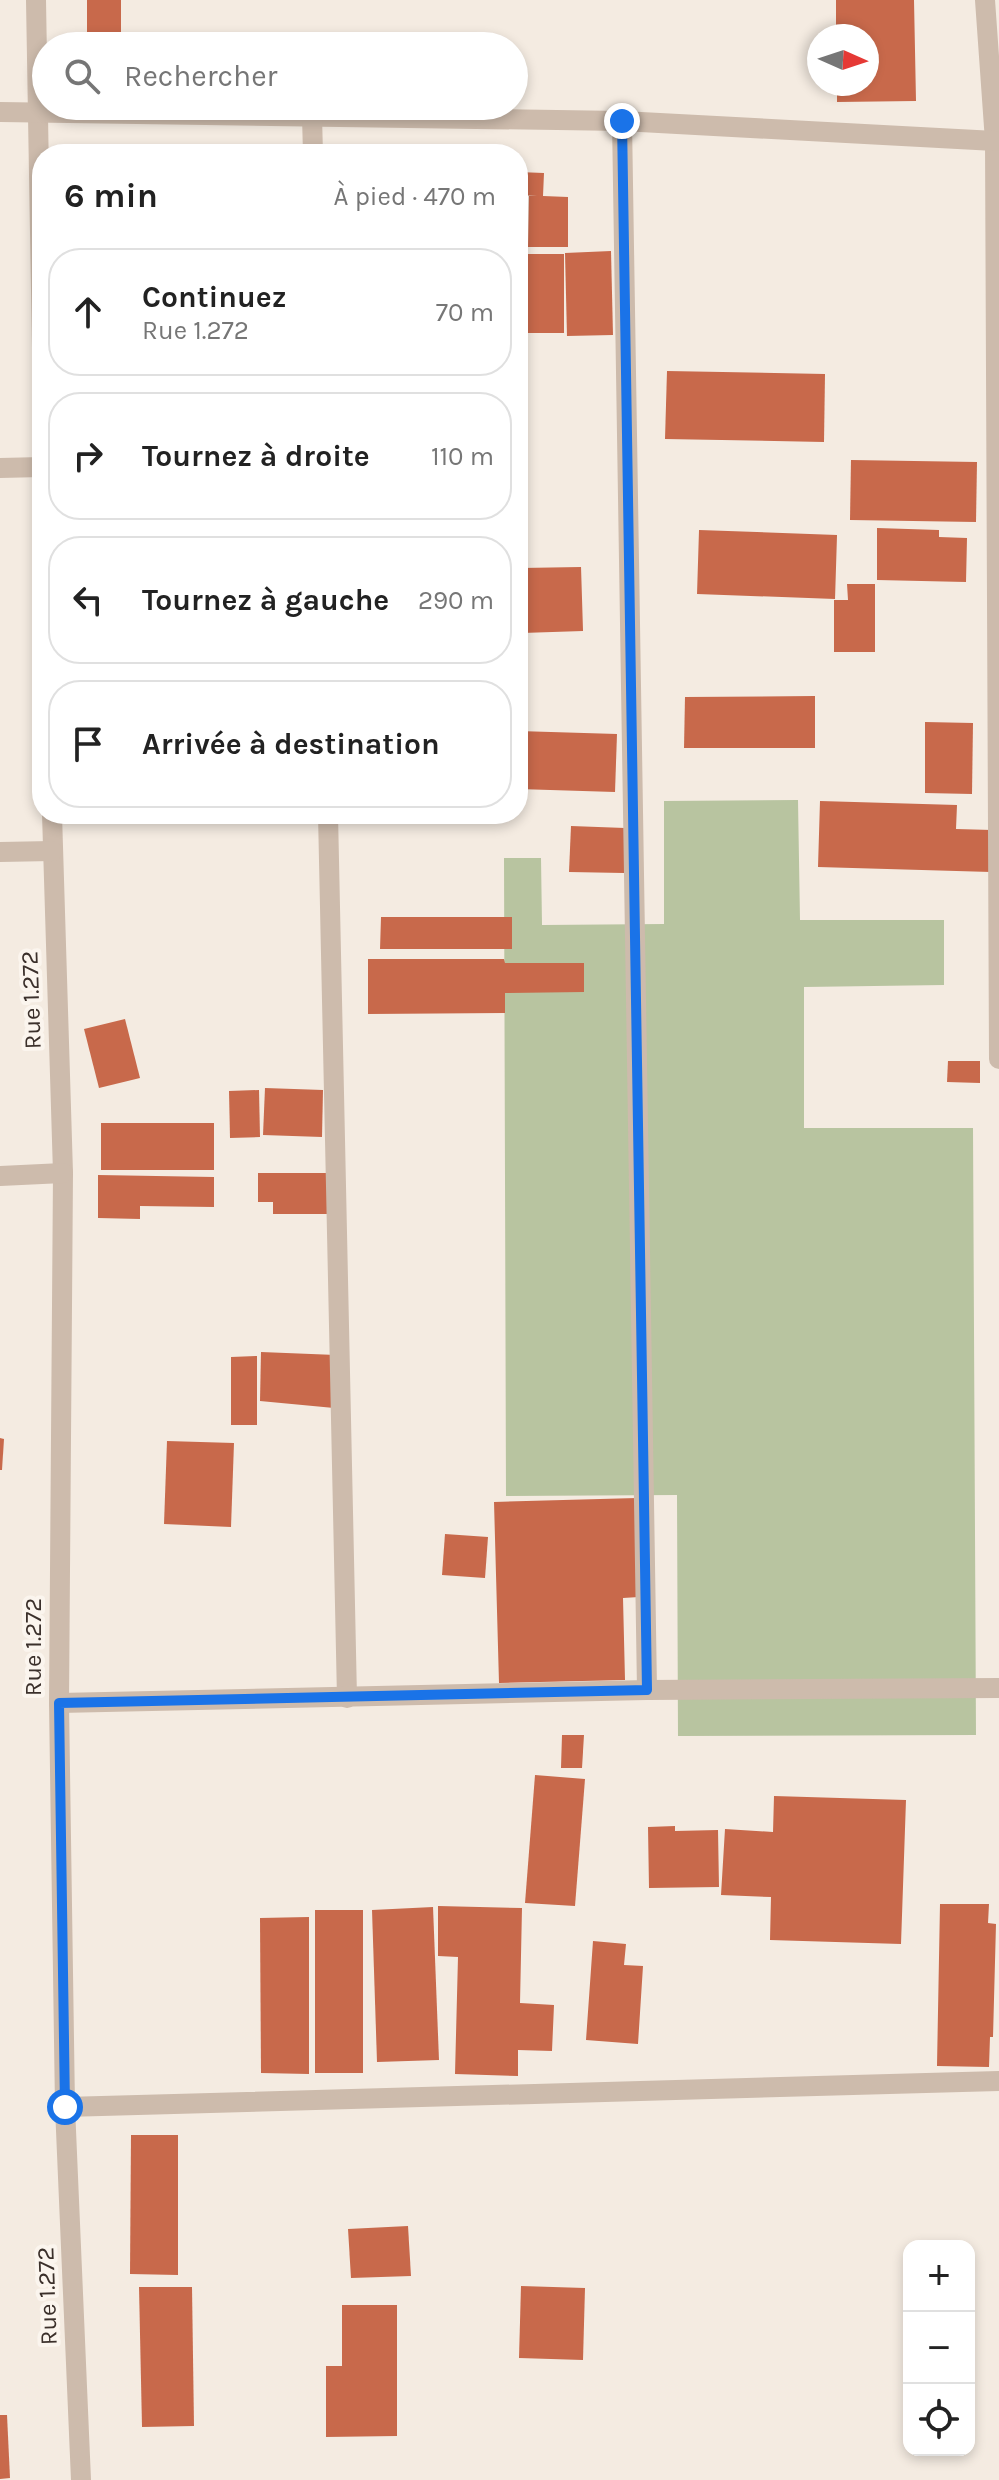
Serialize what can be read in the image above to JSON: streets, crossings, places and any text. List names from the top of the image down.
{
  "streets": {
    "street": ["Rue 1.272"]
  },
  "north": "right",
  "page": {
    "search": "Rechercher",
    "heading": ["6 min", "À pied · 470 m"],
    "list": [
      ["Continuez", "Rue 1.272", "70 m"],
      ["Tournez à droite", "110 m"],
      ["Tournez à gauche", "290 m"],
      "Arrivée à destination"
    ],
    "map_buttons": ["+", "−"]
  }
}
